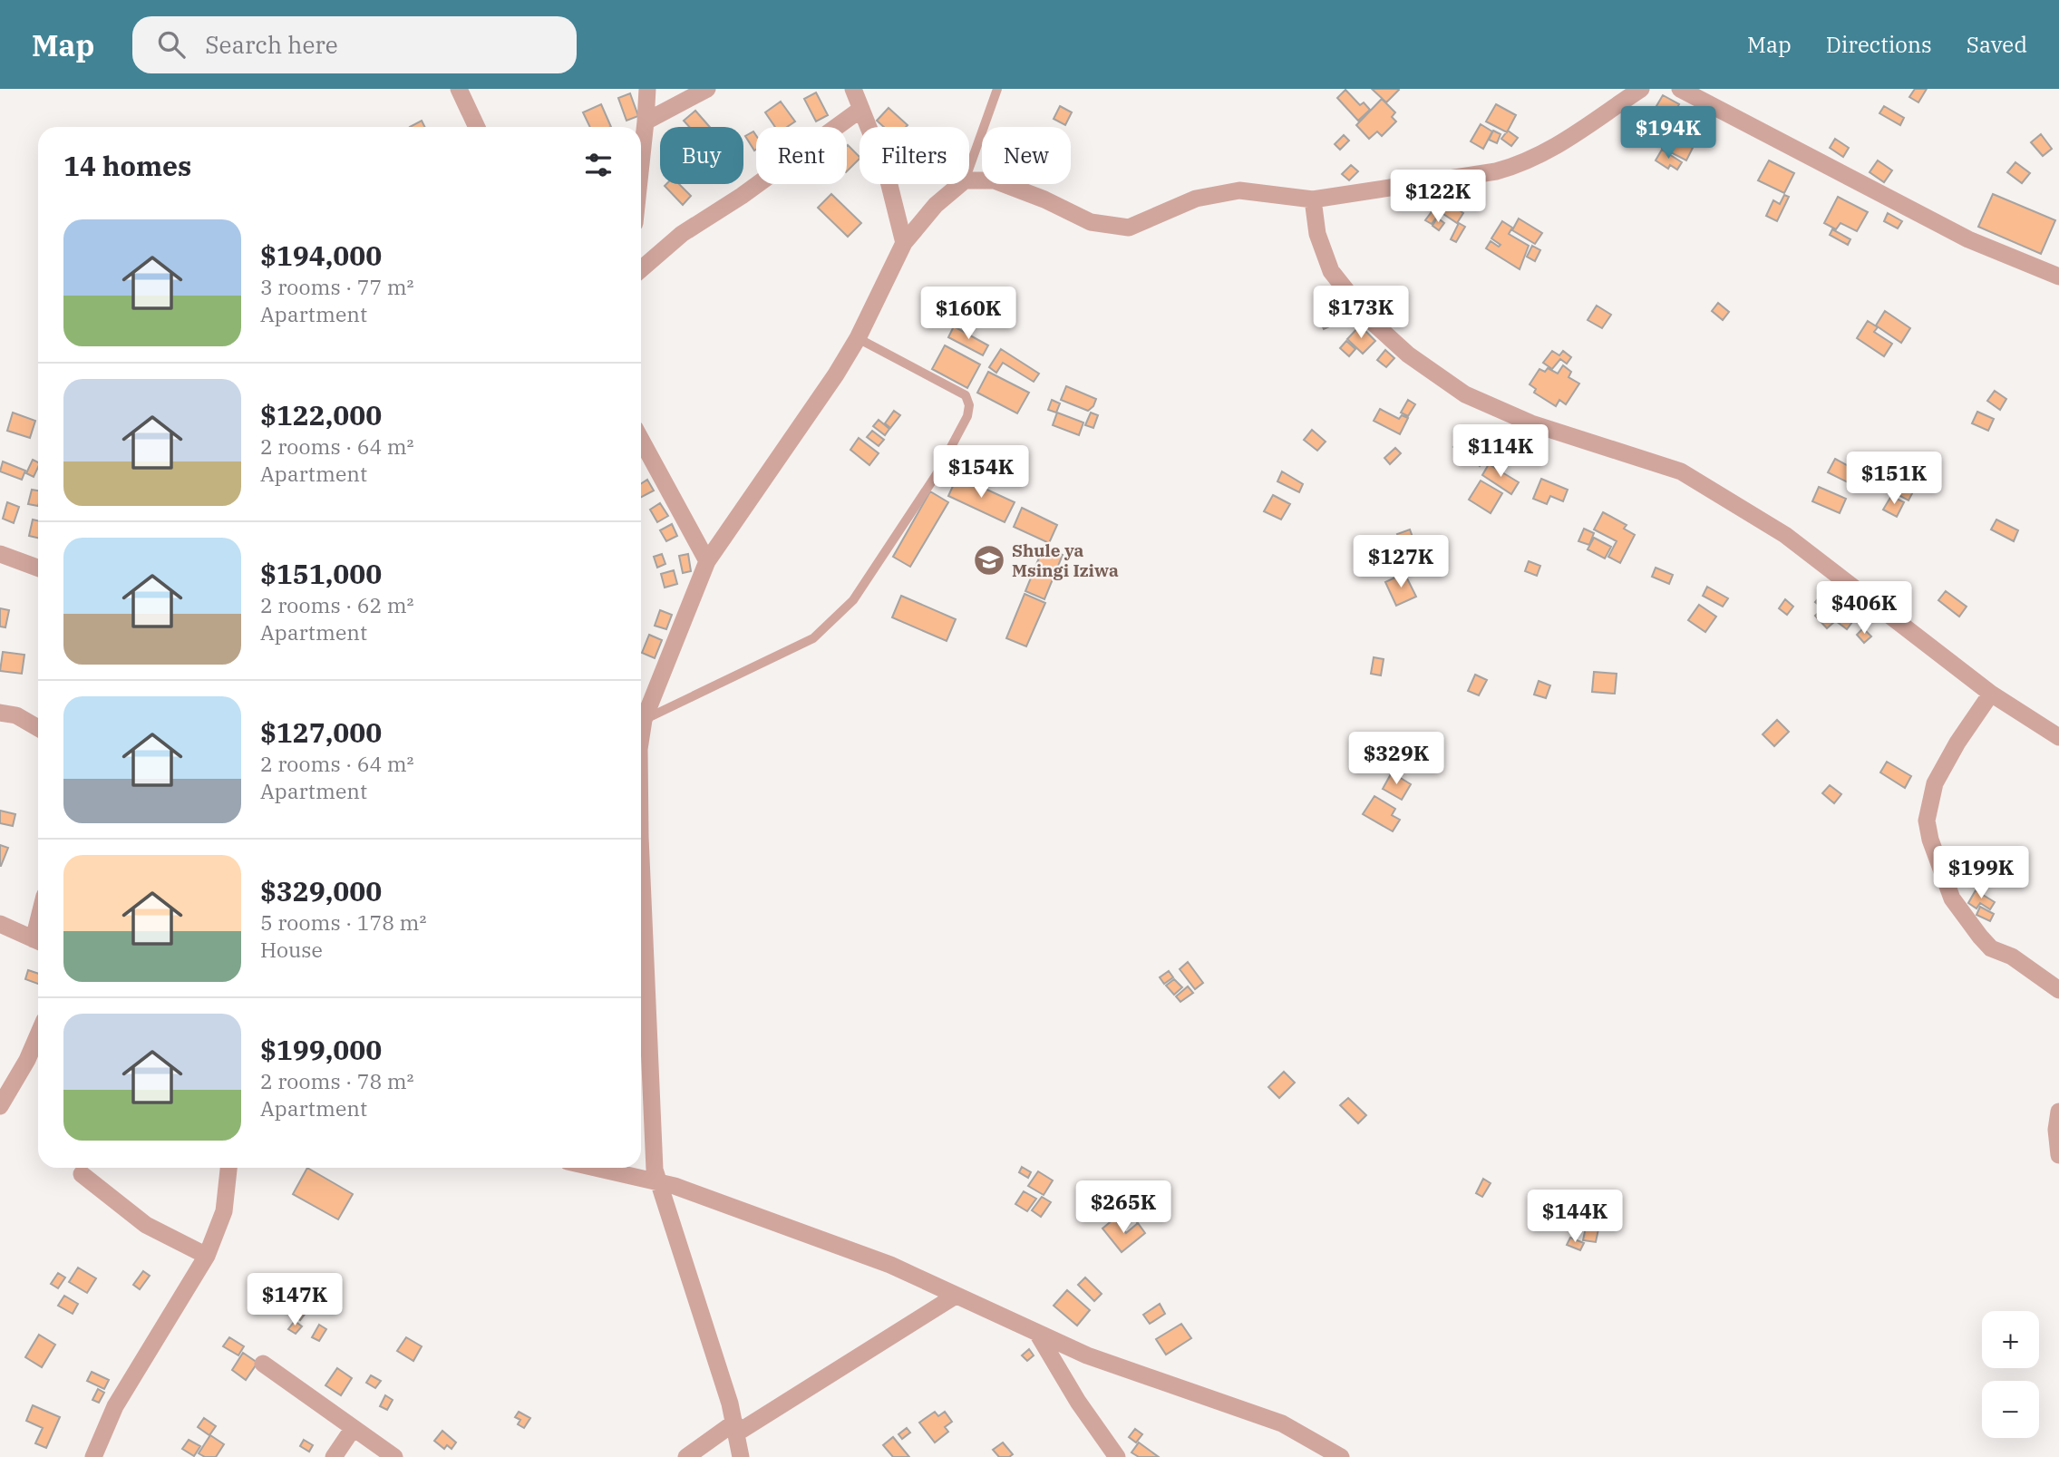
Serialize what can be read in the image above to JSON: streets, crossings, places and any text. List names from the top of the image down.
{
  "places": {
    "school or university": ["Shule ya Msingi Iziwa"]
  },
  "page": {
    "header": "Map",
    "search": "Search here",
    "nav": ["Map", "Directions", "Saved"],
    "price": [
      "$194K",
      "$122K",
      "$173K",
      "$160K",
      "$114K",
      "$154K",
      "$151K",
      "$127K",
      "$406K",
      "$329K",
      "$199K",
      "$265K",
      "$144K",
      "$147K"
    ],
    "chip": [
      "Buy",
      "Rent",
      "Filters",
      "New"
    ],
    "heading": "14 homes",
    "list": [
      {
        "name": "$194,000",
        "note": "3 rooms · 77 m² · Apartment"
      },
      {
        "name": "$122,000",
        "note": "2 rooms · 64 m² · Apartment"
      },
      {
        "name": "$151,000",
        "note": "2 rooms · 62 m² · Apartment"
      },
      {
        "name": "$127,000",
        "note": "2 rooms · 64 m² · Apartment"
      },
      {
        "name": "$329,000",
        "note": "5 rooms · 178 m² · House"
      },
      {
        "name": "$199,000",
        "note": "2 rooms · 78 m² · Apartment"
      }
    ],
    "map_buttons": ["+", "−"]
  }
}
